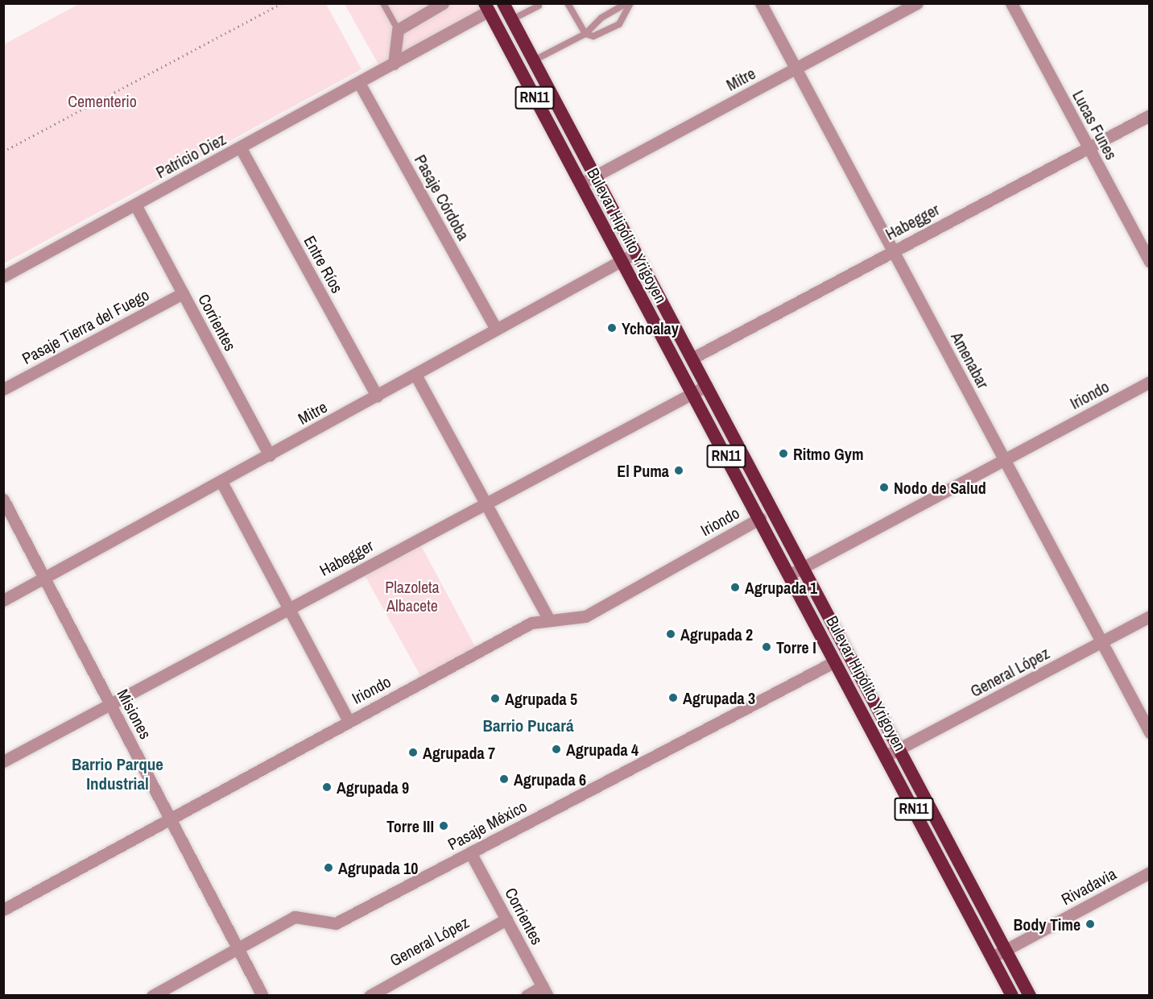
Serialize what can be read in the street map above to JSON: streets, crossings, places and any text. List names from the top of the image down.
{
  "streets": {
    "highway": ["RN11", "Bulevar Hipólito Yrigoyen"],
    "street": [
      "Mitre",
      "Lucas Funes",
      "Patricio Diez",
      "Pasaje Córdoba",
      "Habegger",
      "Entre Ríos",
      "Corrientes",
      "Pasaje Tierra del Fuego",
      "Amenabar",
      "Iriondo",
      "General López",
      "Misiones",
      "Pasaje México",
      "Rivadavia"
    ]
  },
  "crossings": [
    ["Mitre", "Pasaje Córdoba"],
    ["Mitre", "Bulevar Hipólito Yrigoyen"],
    ["Mitre", "Entre Ríos"],
    ["Mitre", "Corrientes"],
    ["Mitre", "Amenabar"],
    ["Mitre", "Misiones"],
    ["Lucas Funes", "Habegger"],
    ["Patricio Diez", "Pasaje Córdoba"],
    ["Patricio Diez", "Bulevar Hipólito Yrigoyen"],
    ["Patricio Diez", "Entre Ríos"],
    ["Patricio Diez", "Corrientes"],
    ["Habegger", "Bulevar Hipólito Yrigoyen"],
    ["Habegger", "Amenabar"],
    ["Habegger", "Misiones"],
    ["Bulevar Hipólito Yrigoyen", "Iriondo"],
    ["Bulevar Hipólito Yrigoyen", "General López"],
    ["Bulevar Hipólito Yrigoyen", "Pasaje México"],
    ["Bulevar Hipólito Yrigoyen", "Rivadavia"],
    ["Corrientes", "Pasaje Tierra del Fuego"],
    ["Corrientes", "General López"],
    ["Corrientes", "Pasaje México"],
    ["Amenabar", "Iriondo"],
    ["Amenabar", "General López"],
    ["Iriondo", "Misiones"],
    ["Misiones", "Pasaje México"]
  ],
  "districts": ["Barrio Pucará", "Barrio Parque Industrial"],
  "parks": ["Cementerio", "Plazoleta Albacete"],
  "places": [
    "Ychoalay",
    "Ritmo Gym",
    "El Puma",
    "Nodo de Salud",
    "Agrupada 1",
    "Agrupada 2",
    "Torre I",
    "Agrupada 3",
    "Agrupada 5",
    "Agrupada 4",
    "Agrupada 7",
    "Agrupada 6",
    "Agrupada 9",
    "Torre III",
    "Agrupada 10",
    "Body Time"
  ]
}
